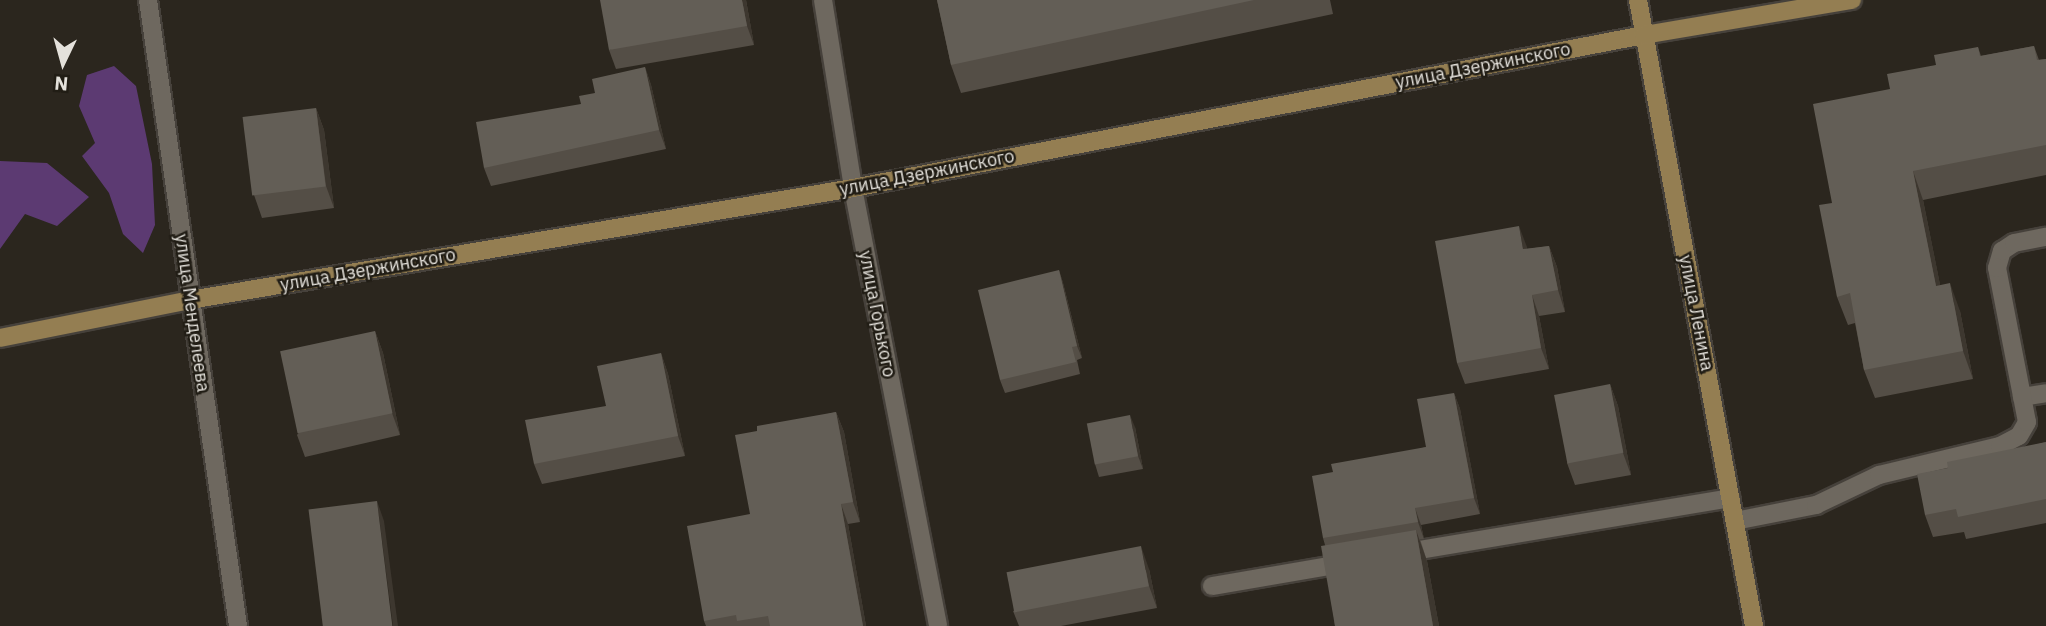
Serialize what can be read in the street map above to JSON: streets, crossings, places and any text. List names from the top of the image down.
{
  "streets": {
    "main road": ["улица Дзержинского", "улица Ленина"],
    "street": ["улица Менделеева", "улица Горького"]
  },
  "crossings": [
    ["улица Дзержинского", "улица Менделеева"],
    ["улица Дзержинского", "улица Ленина"],
    ["улица Дзержинского", "улица Горького"]
  ],
  "north": "bottom"
}
